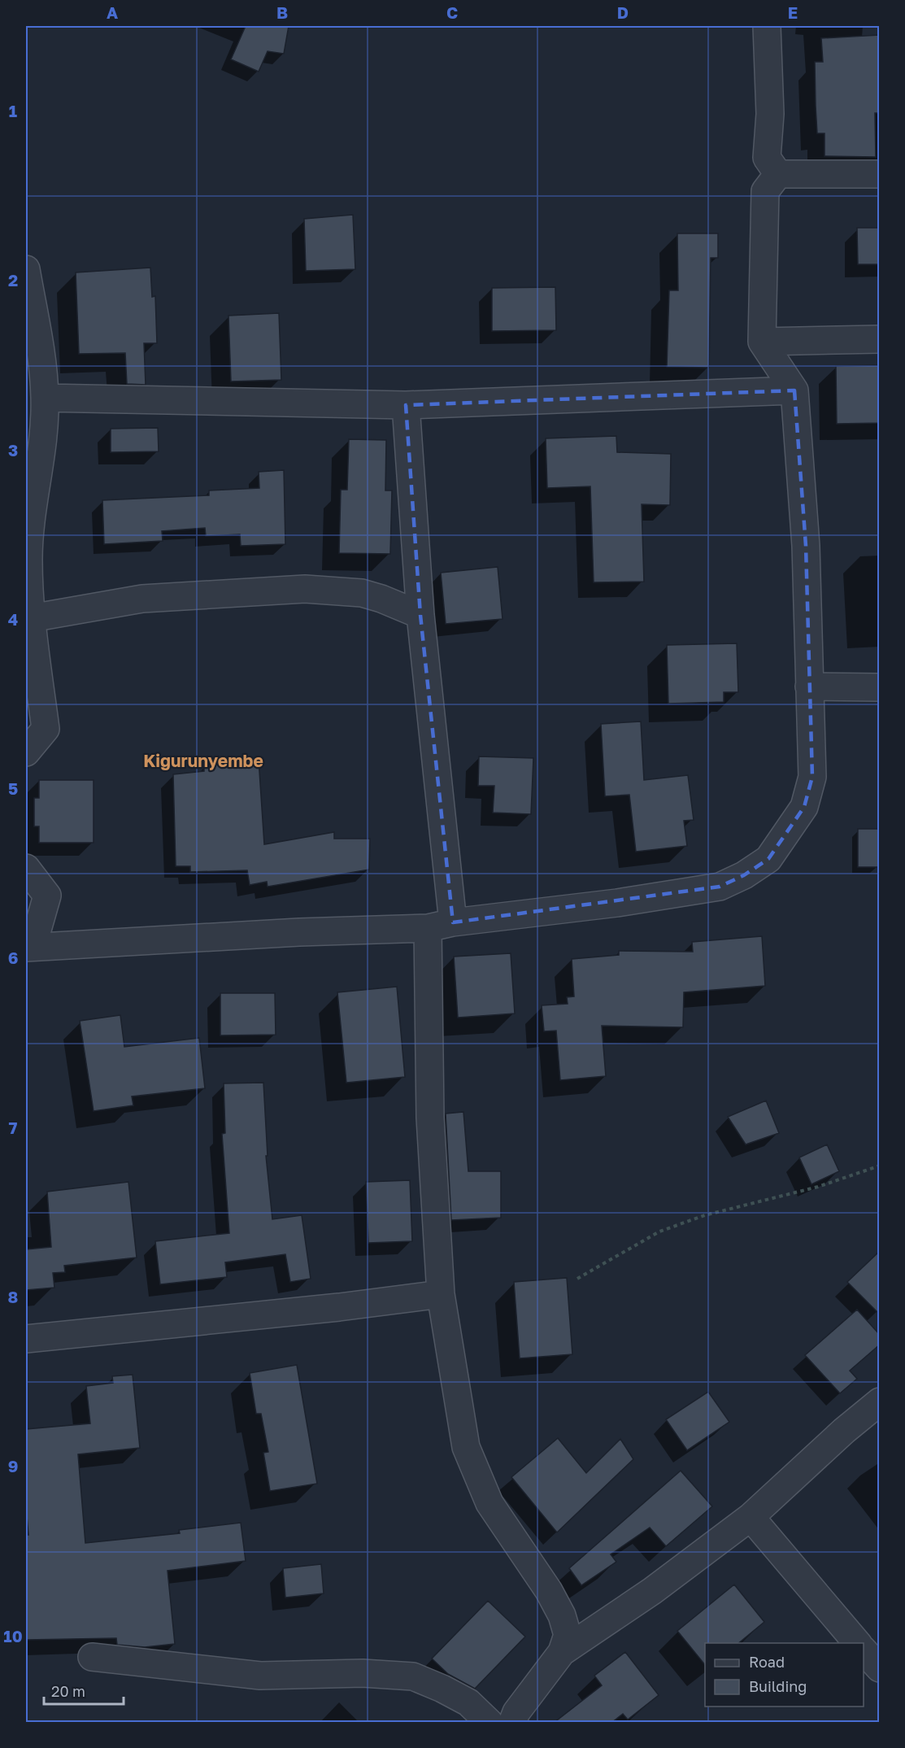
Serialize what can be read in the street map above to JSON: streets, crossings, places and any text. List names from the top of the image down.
{
  "districts": ["Kigurunyembe"],
  "legend": ["Road", "Building"],
  "scale_bar": "20 m",
  "grid": {
    "columns": [
      "A",
      "B",
      "C",
      "D",
      "E"
    ],
    "rows": [
      "1",
      "2",
      "3",
      "4",
      "5",
      "6",
      "7",
      "8",
      "9",
      "10"
    ]
  }
}
